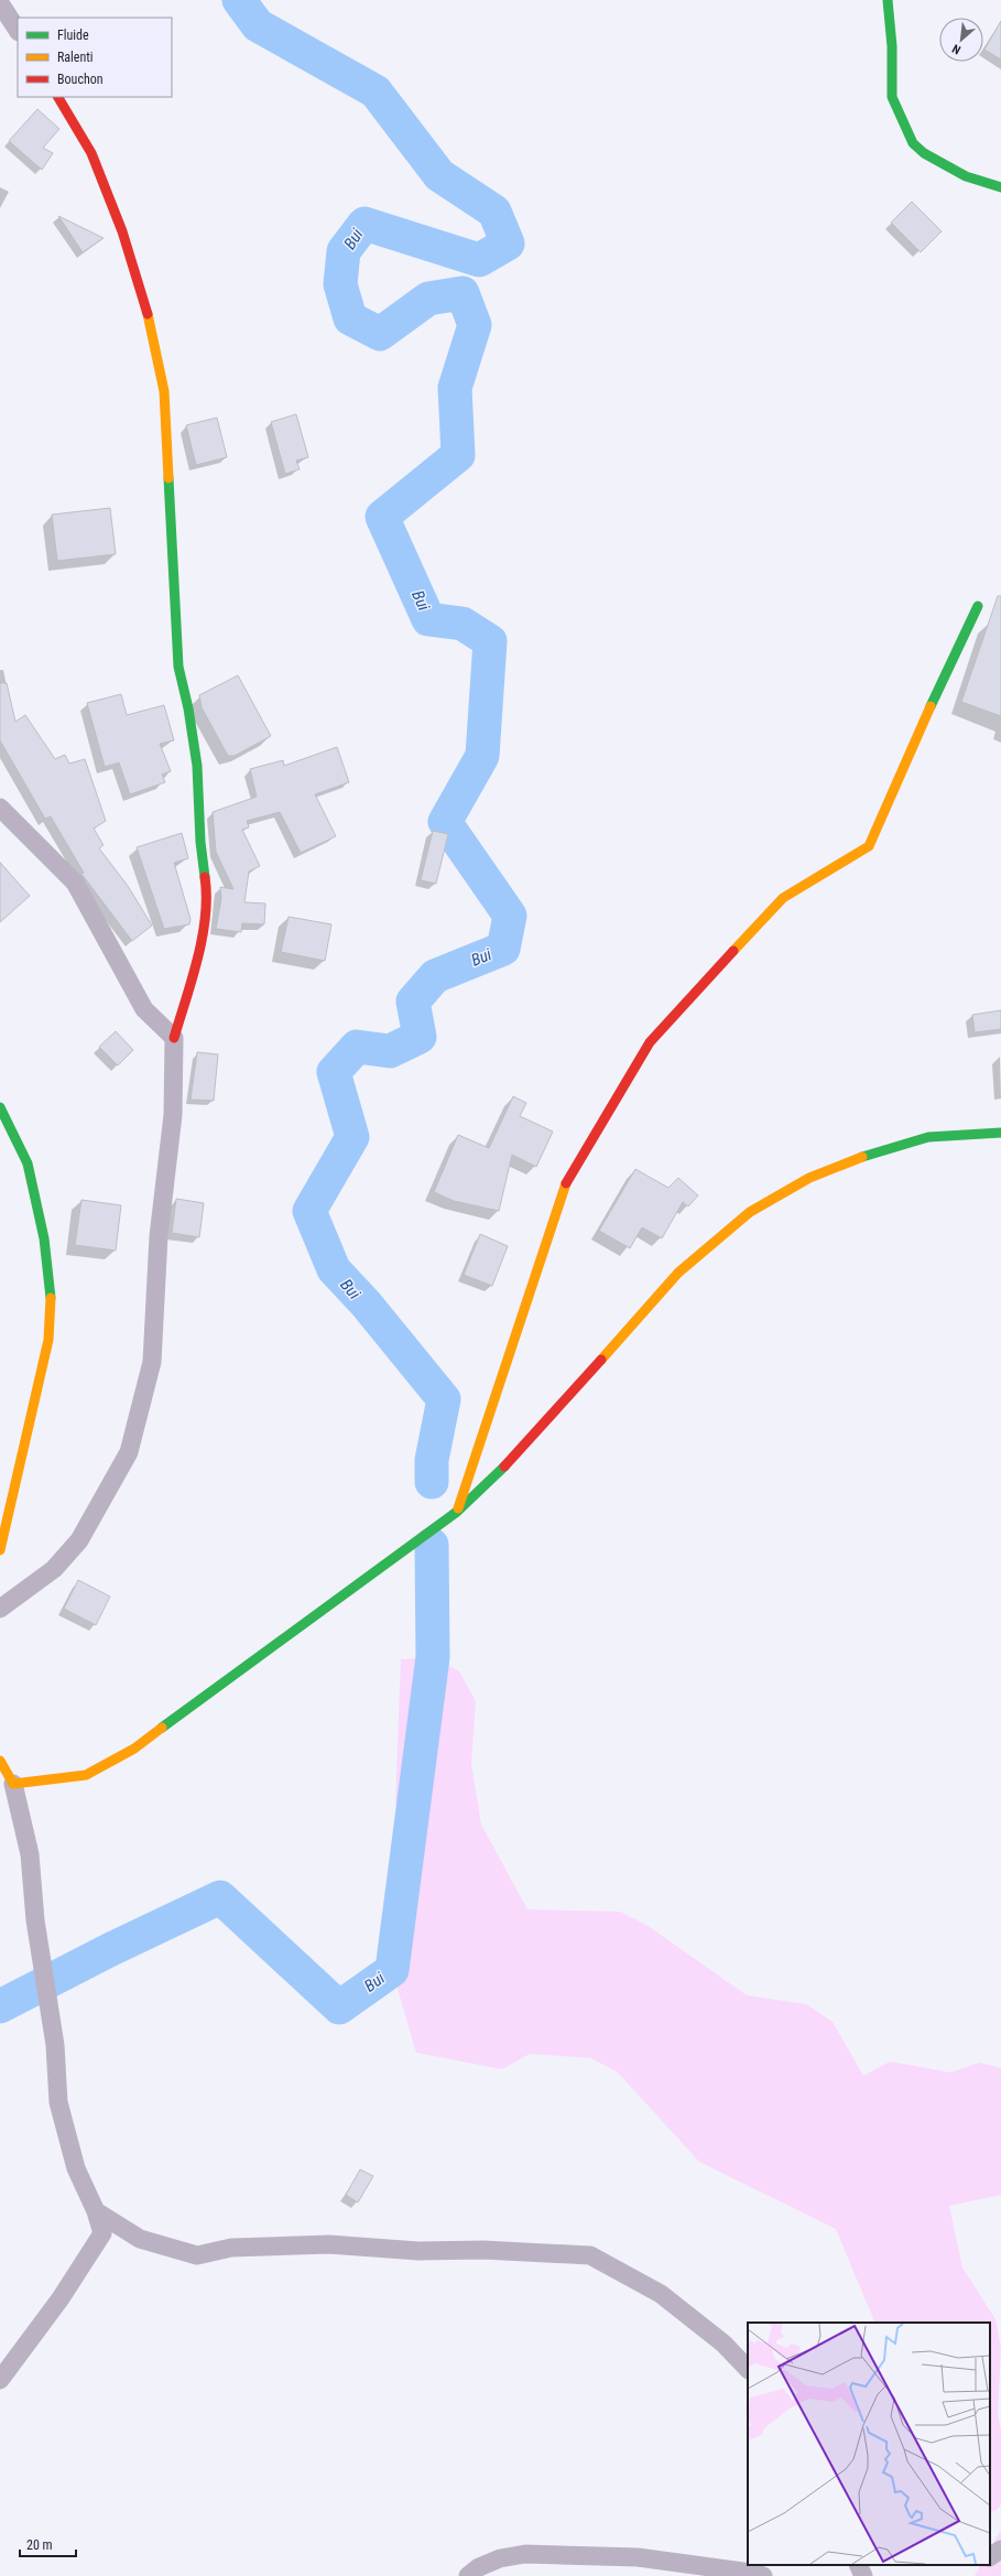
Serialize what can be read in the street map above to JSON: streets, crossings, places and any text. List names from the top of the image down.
{
  "water": ["Bui"],
  "legend": ["Fluide", "Ralenti", "Bouchon"],
  "scale_bar": "20 m",
  "north": "bottom left"
}
